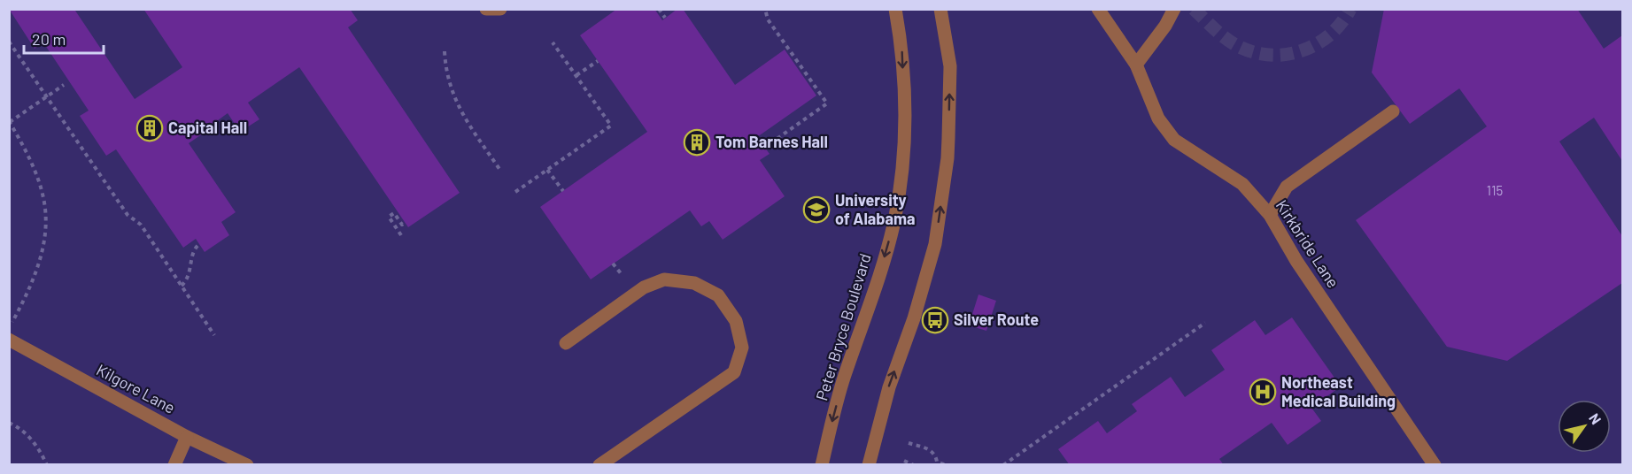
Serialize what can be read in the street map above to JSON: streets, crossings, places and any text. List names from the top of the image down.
{
  "streets": {
    "street": ["Kirkbride Lane", "Peter Bryce Boulevard", "Kilgore Lane"]
  },
  "places": {
    "building": ["Capital Hall", "Tom Barnes Hall"],
    "school or university": ["University of Alabama"],
    "bus stop": ["Silver Route"],
    "hospital": ["Northeast Medical Building"]
  },
  "house_numbers": ["115"],
  "scale_bar": "20 m",
  "north": "top right"
}
